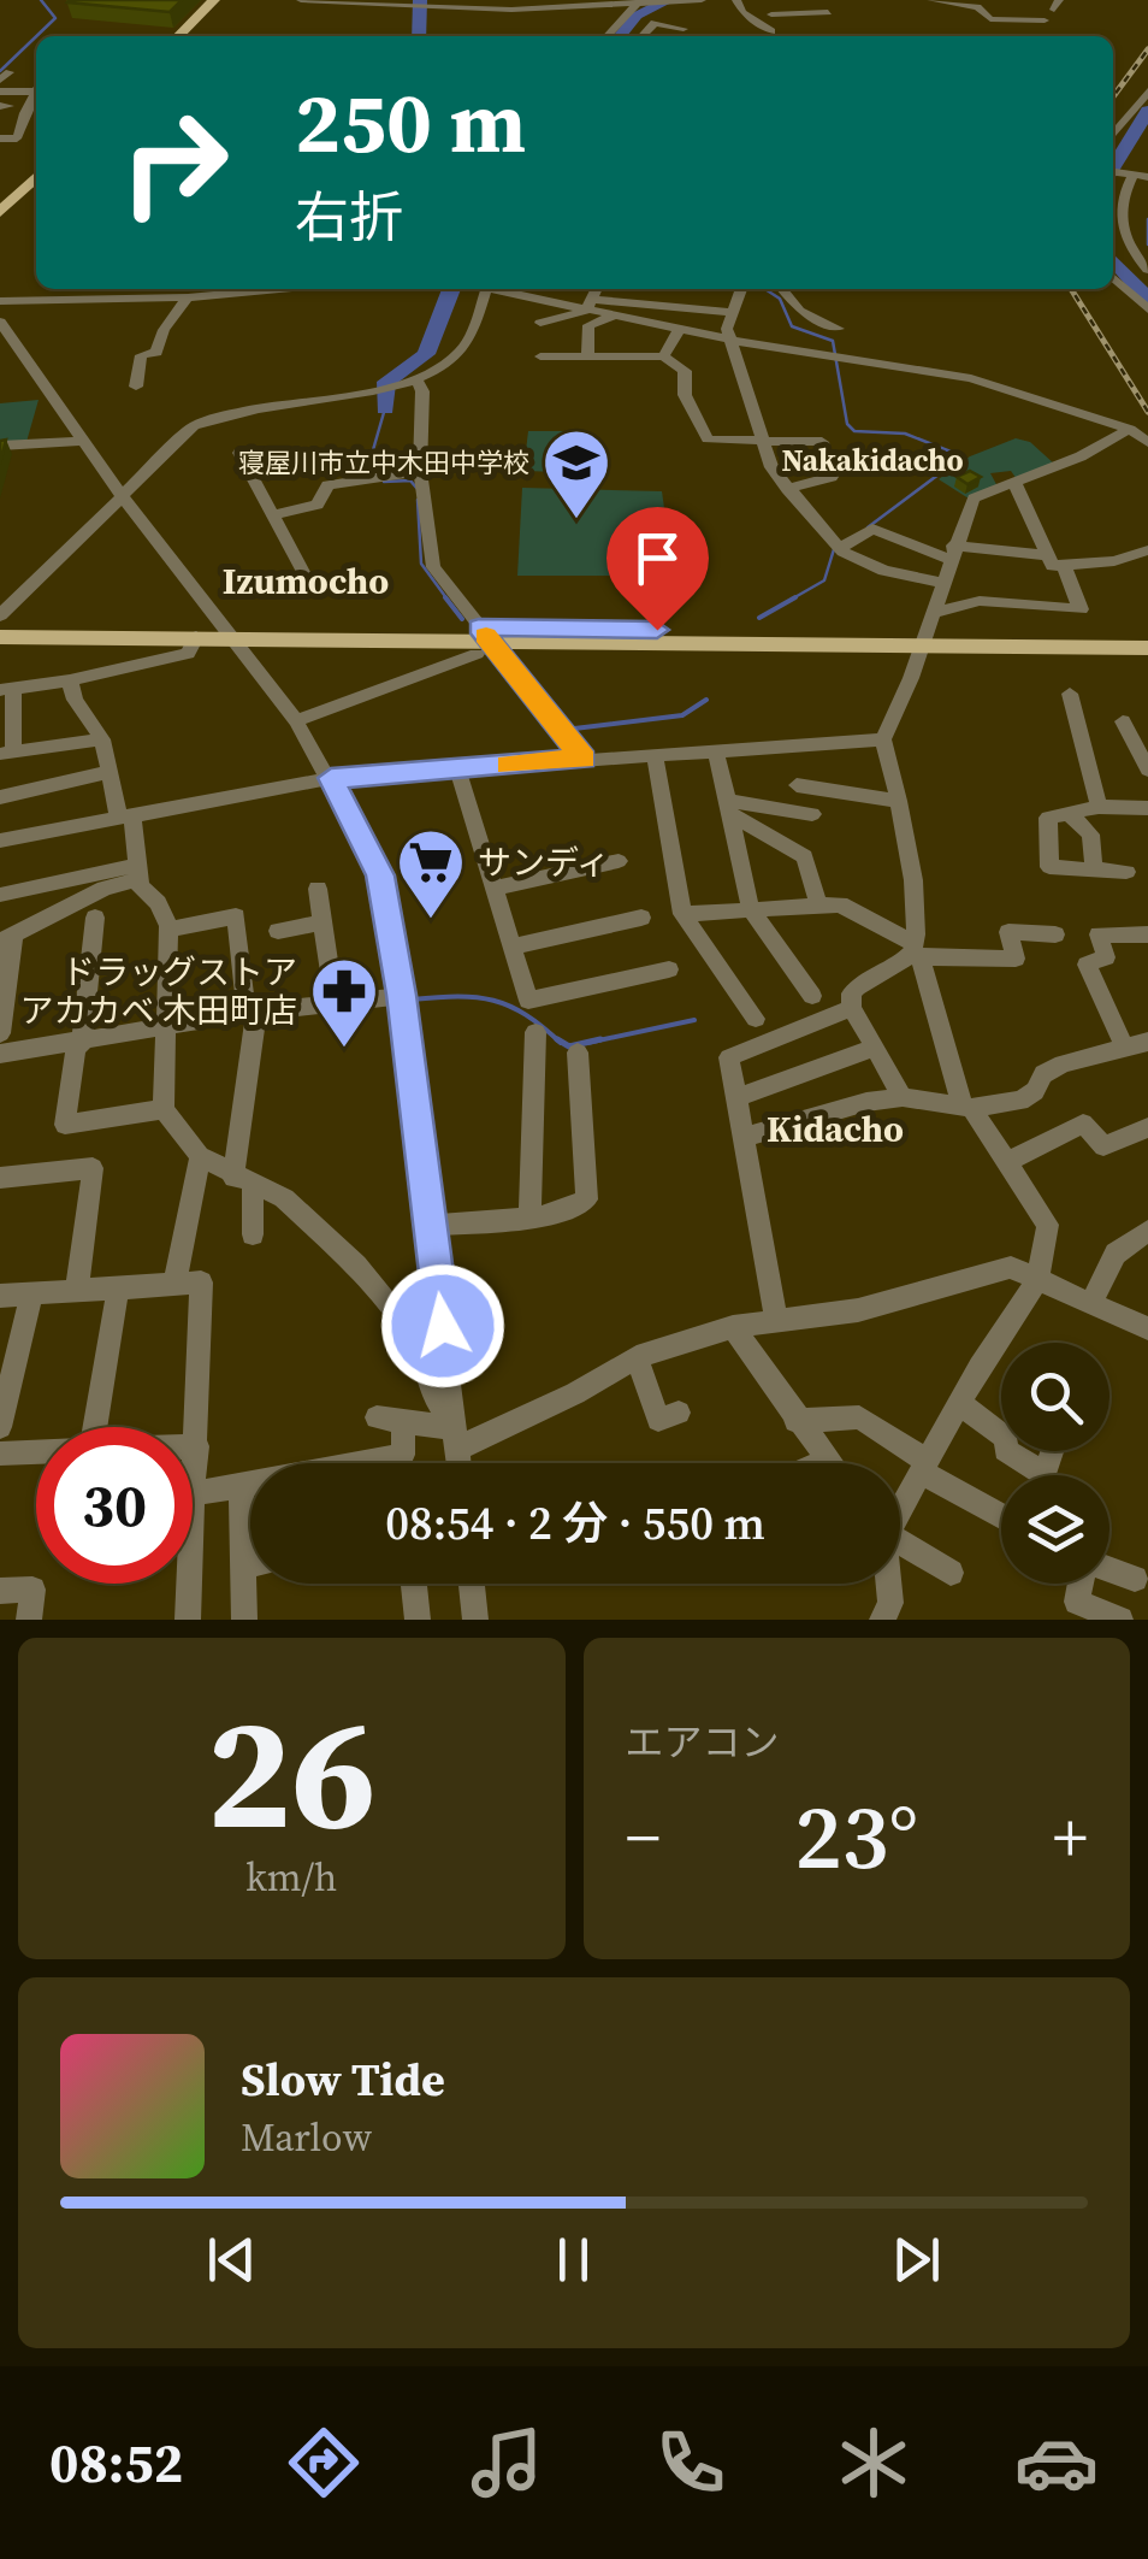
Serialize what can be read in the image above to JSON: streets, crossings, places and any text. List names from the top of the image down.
{
  "districts": ["Nakakidacho", "Izumocho", "Kidacho"],
  "places": {
    "school or university": ["寝屋川市立中木田中学校"],
    "supermarket": ["サンディ"],
    "pharmacy": ["ドラッグストア アカカベ 木田町店"]
  },
  "page": {
    "turn": ["250 m", "右折"],
    "limit": "30",
    "trip": "08:54 · 2 分 · 550 m",
    "tile": [
      ["26", "km/h"],
      "エアコン"
    ],
    "heat": ["−", "23°", "+"],
    "song": ["Slow Tide", "Marlow"],
    "tabs": "08:52"
  }
}
